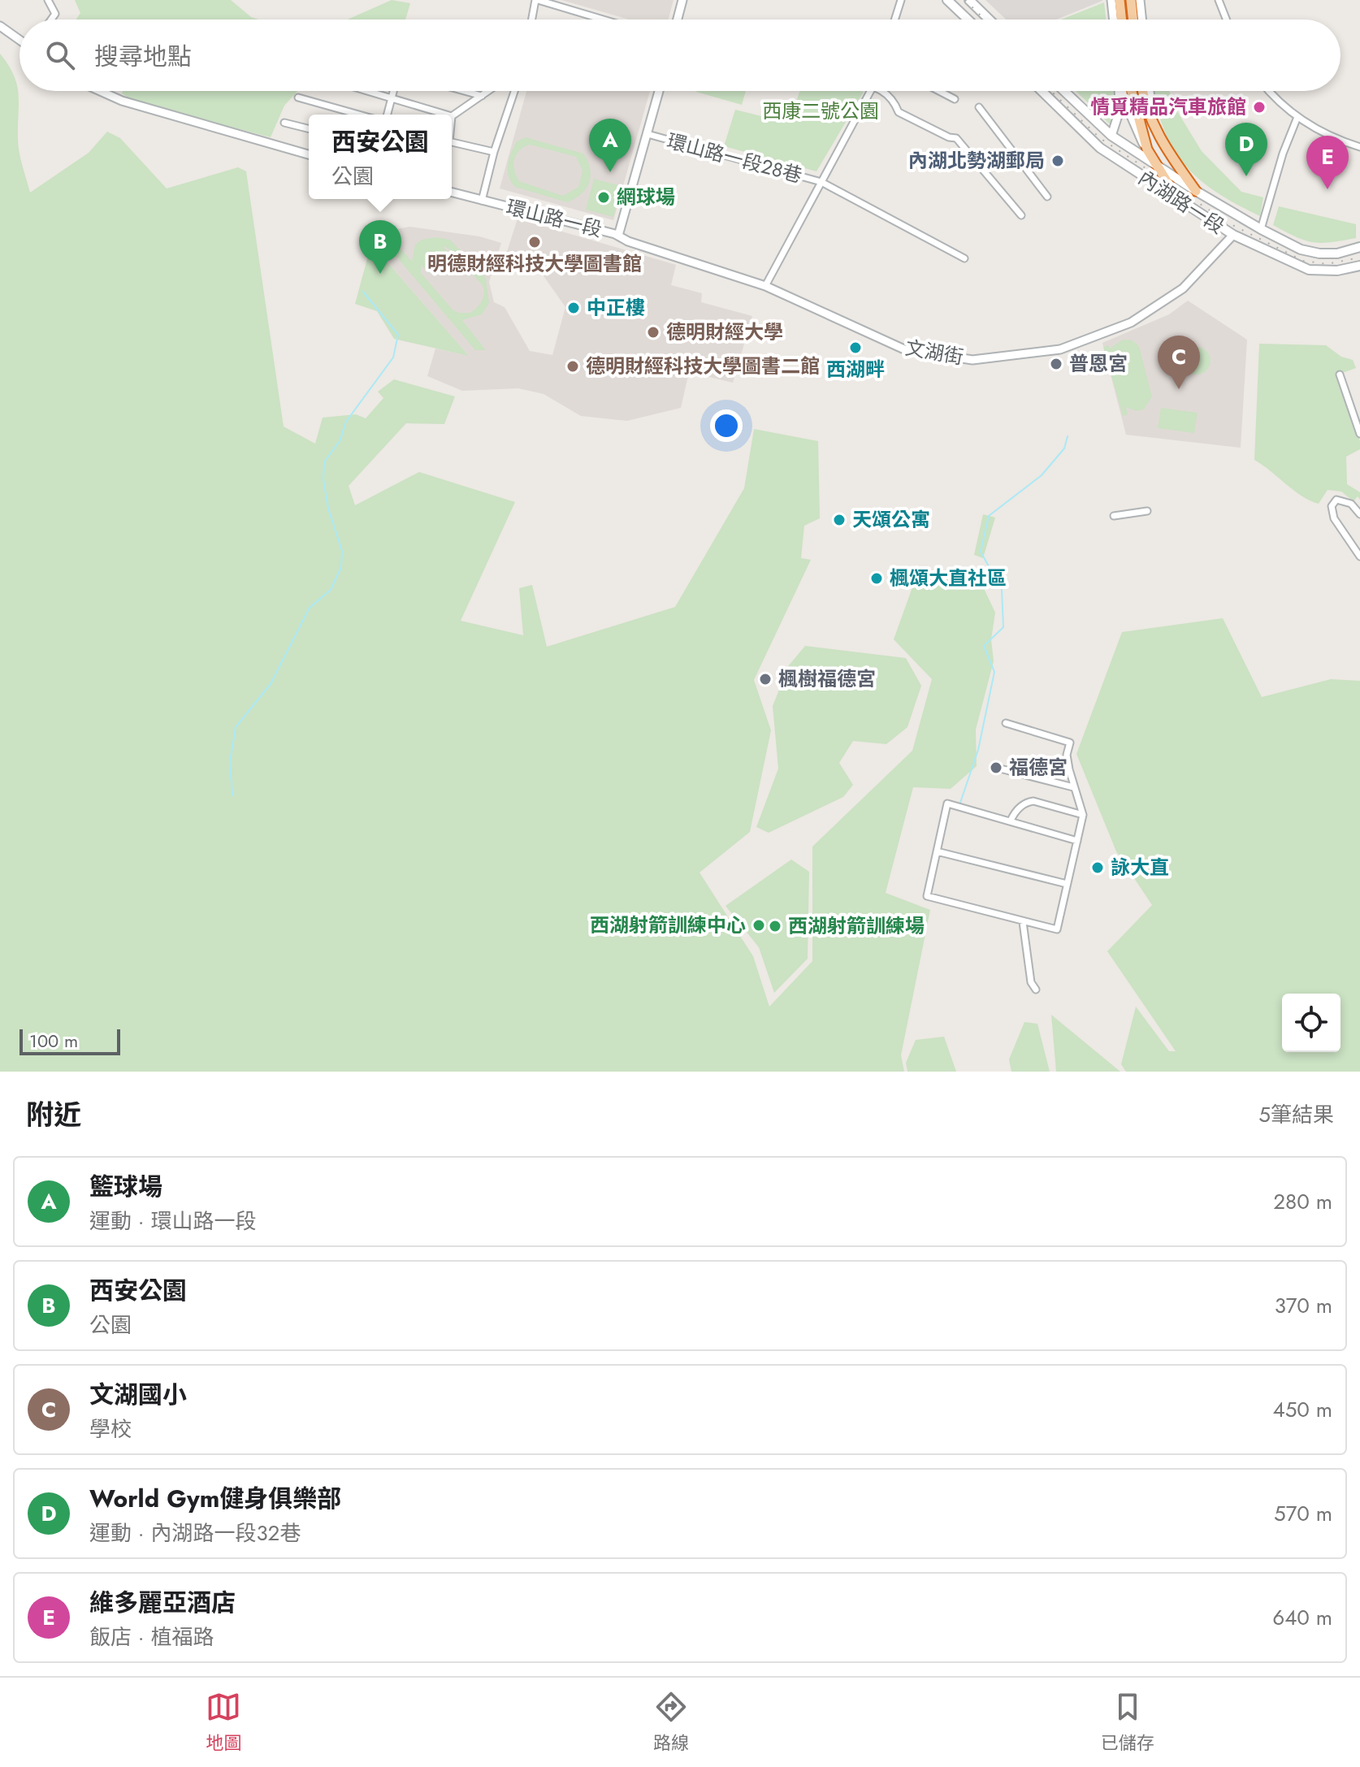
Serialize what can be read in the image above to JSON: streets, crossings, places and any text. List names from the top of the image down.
{
  "streets": {
    "main road": ["內湖路一段"],
    "street": ["環山路一段28巷", "環山路一段", "文湖街"]
  },
  "crossings": [
    ["環山路一段28巷", "環山路一段"],
    ["內湖路一段", "文湖街"],
    ["環山路一段", "文湖街"]
  ],
  "parks": ["西康二號公園"],
  "places": [
    "情覓精品汽車旅館",
    "內湖北勢湖郵局",
    "網球場",
    "明德財經科技大學圖書館",
    "中正樓",
    "德明財經大學",
    "西湖畔",
    "普恩宮",
    "德明財經科技大學圖書二館",
    "天頌公寓",
    "楓頌大直社區",
    "楓樹福德宮",
    "福德宮",
    "詠大直",
    "西湖射箭訓練中心",
    "西湖射箭訓練場"
  ],
  "scale_bar": "100 m",
  "page": {
    "search": "搜尋地點",
    "popup": ["西安公園", "公園"],
    "pins": [
      "A",
      "D",
      "E",
      "B",
      "C"
    ],
    "scale": "100 m",
    "heading": ["附近", "5筆結果"],
    "list": [
      {
        "mark": "A",
        "name": "籃球場",
        "note": "運動 · 環山路一段",
        "value": "280 m"
      },
      {
        "mark": "B",
        "name": "西安公園",
        "note": "公園",
        "value": "370 m"
      },
      {
        "mark": "C",
        "name": "文湖國小",
        "note": "學校",
        "value": "450 m"
      },
      {
        "mark": "D",
        "name": "World Gym健身俱樂部",
        "note": "運動 · 內湖路一段32巷",
        "value": "570 m"
      },
      {
        "mark": "E",
        "name": "維多麗亞酒店",
        "note": "飯店 · 植福路",
        "value": "640 m"
      }
    ],
    "nav": ["地圖", "路線", "已儲存"]
  }
}
